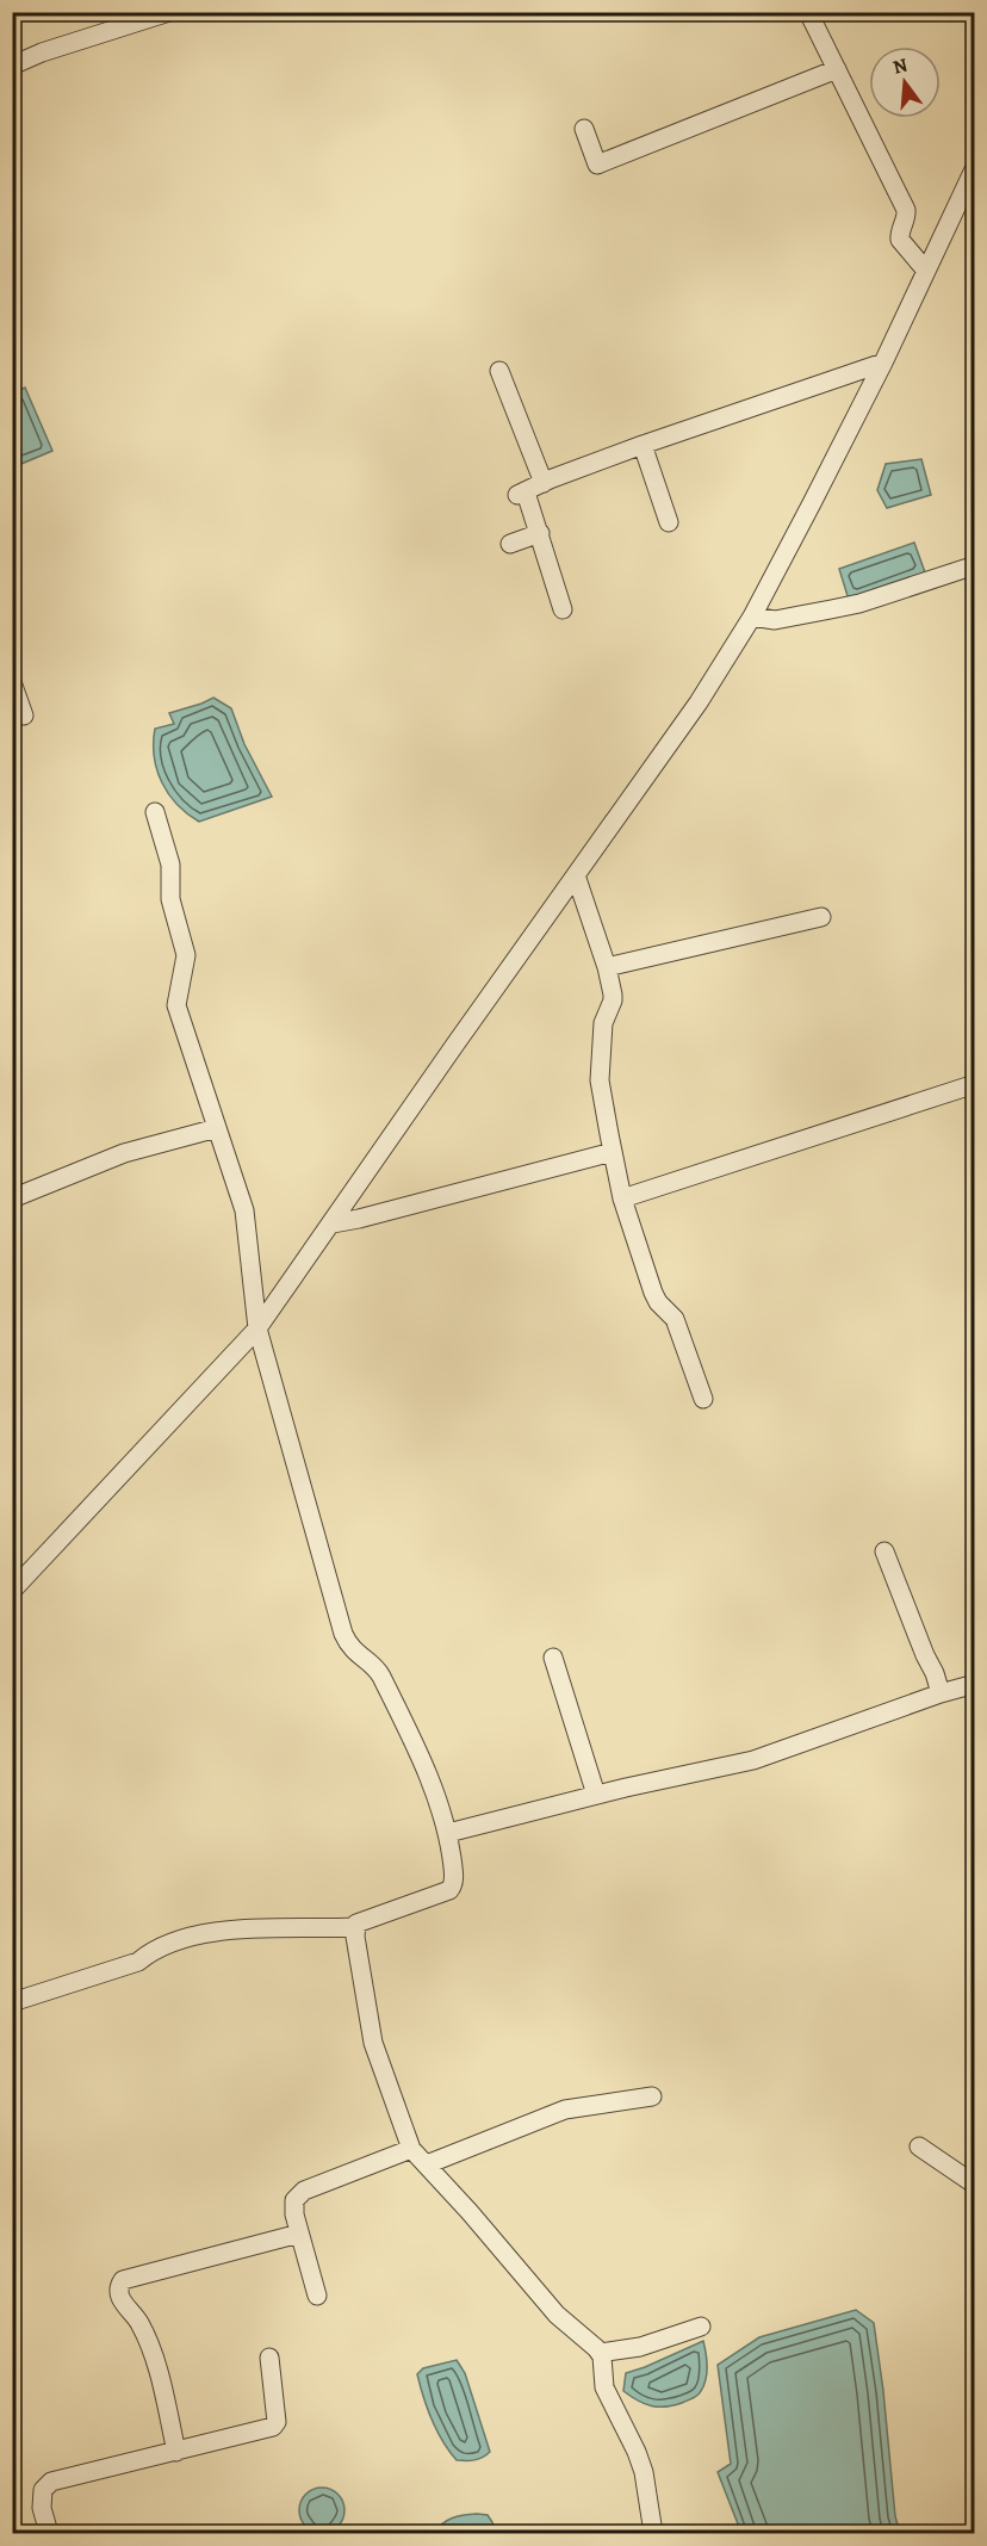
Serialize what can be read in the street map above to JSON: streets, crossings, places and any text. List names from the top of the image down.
{
  "north": "top"
}
